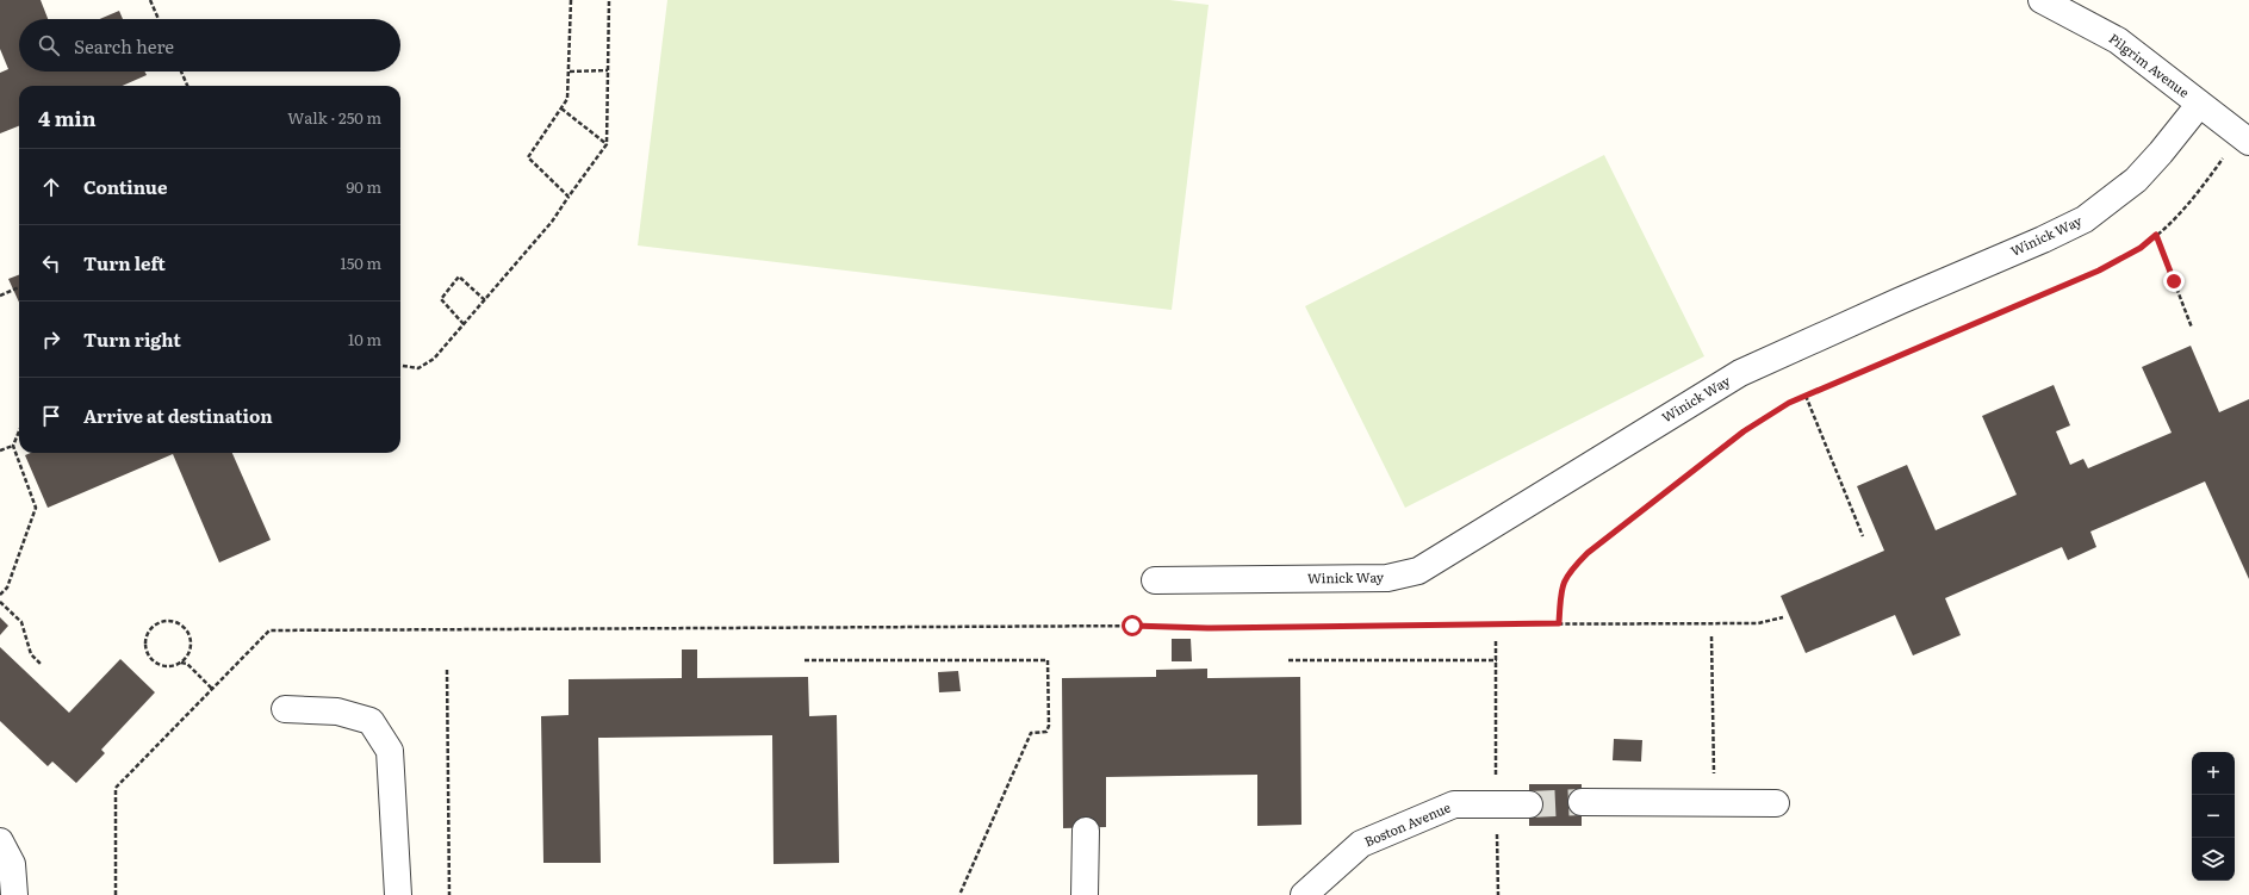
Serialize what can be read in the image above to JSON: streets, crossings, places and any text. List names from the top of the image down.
{
  "streets": {
    "lane": ["Pilgrim Avenue", "Winick Way", "Boston Avenue"]
  },
  "crossings": [
    ["Pilgrim Avenue", "Winick Way"]
  ],
  "page": {
    "search": "Search here",
    "heading": ["4 min", "Walk · 250 m"],
    "list": [
      ["Continue", "90 m"],
      ["Turn left", "150 m"],
      ["Turn right", "10 m"],
      "Arrive at destination"
    ],
    "map_buttons": ["+", "−"]
  }
}
